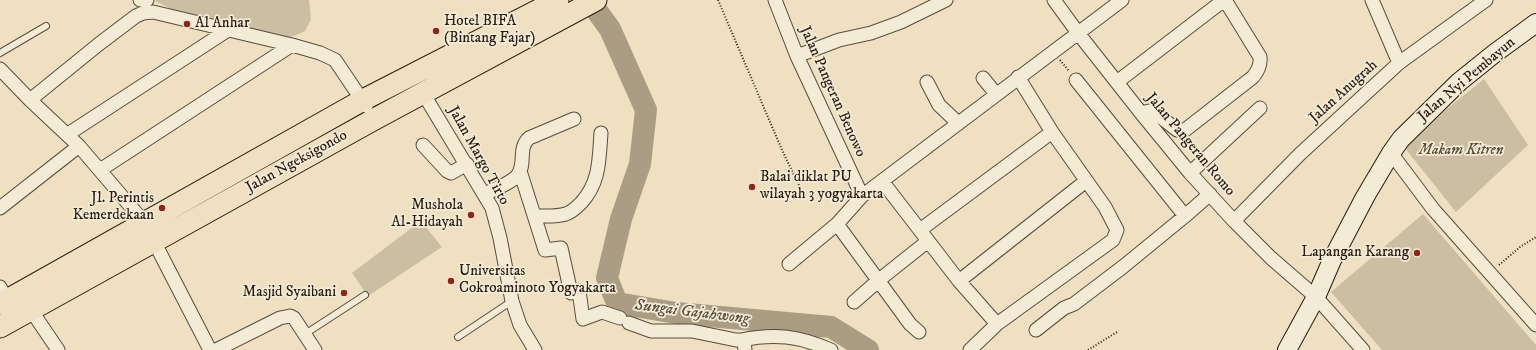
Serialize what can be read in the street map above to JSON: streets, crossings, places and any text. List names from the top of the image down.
{
  "streets": {
    "main road": ["Jalan Ngeksigondo"],
    "street": [
      "Jalan Nyi Pembayun",
      "Jalan Pangeran Benowo",
      "Jalan Anugrah",
      "Jalan Pangeran Romo",
      "Jalan Margo Tirto"
    ]
  },
  "crossings": [
    ["Jalan Nyi Pembayun", "Jalan Pangeran Romo"],
    ["Jalan Anugrah", "Jalan Pangeran Romo"],
    ["Jalan Margo Tirto", "Jalan Ngeksigondo"]
  ],
  "water": ["Sungai Gajahwong"],
  "parks": ["Makam Kitren"],
  "places": [
    "Al Anhar",
    "Hotel BIFA (Bintang Fajar)",
    "Balai diklat PU wilayah 3 yogyakarta",
    "Jl. Perintis Kemerdekaan",
    "Mushola Al-Hidayah",
    "Lapangan Karang",
    "Universitas Cokroaminoto Yogyakarta",
    "Masjid Syaibani"
  ]
}
